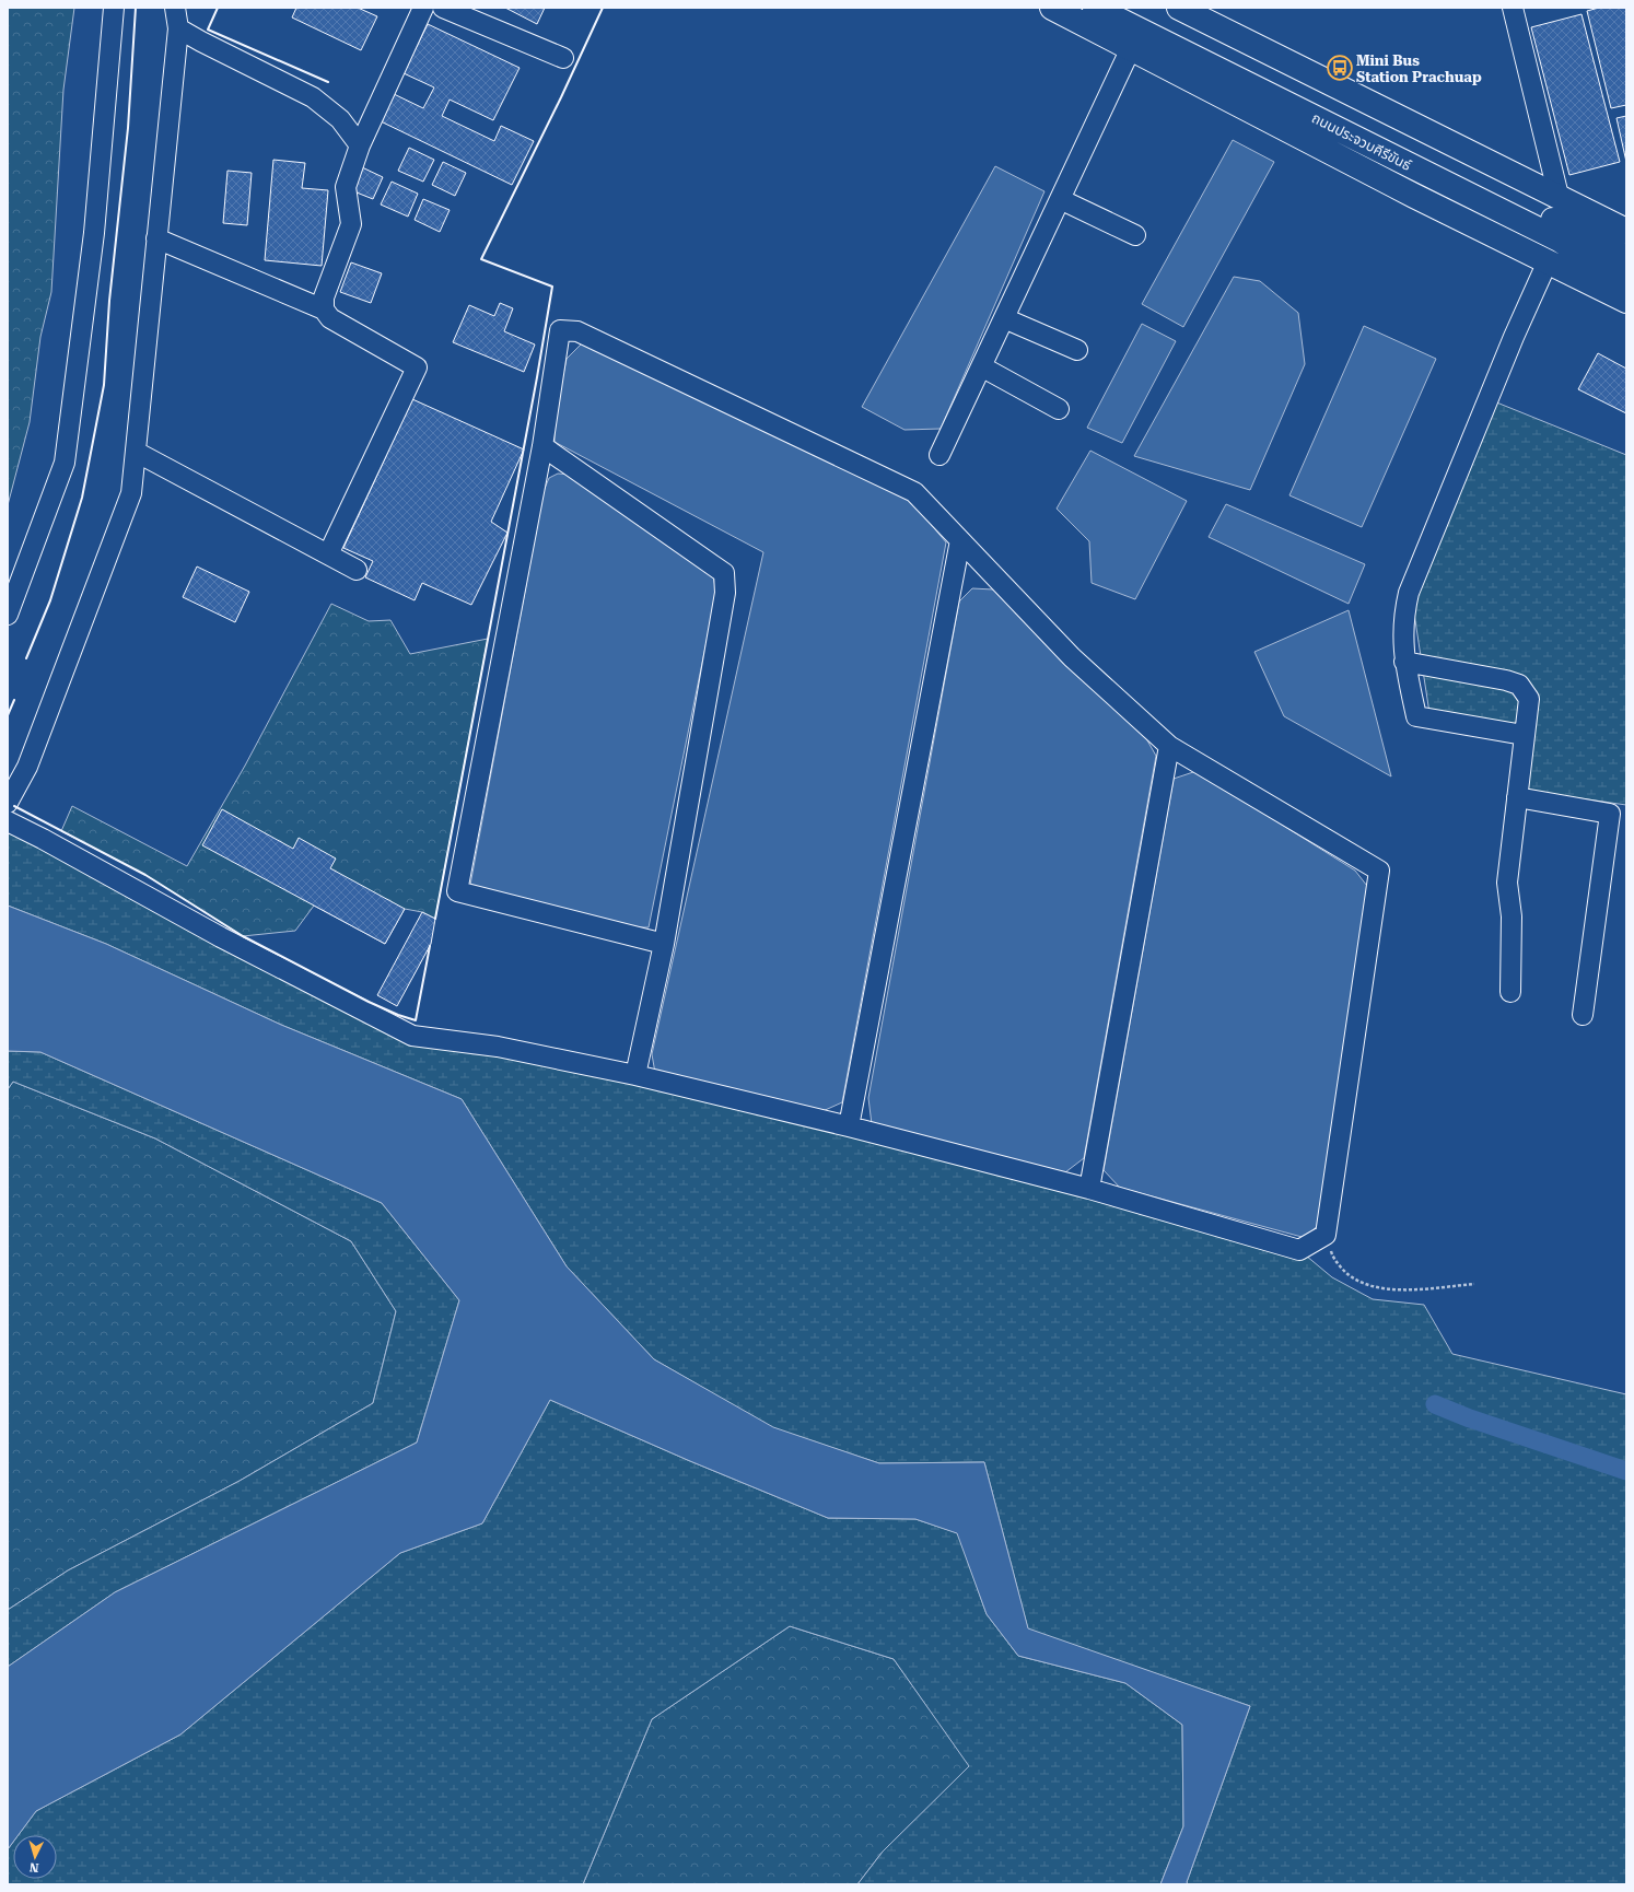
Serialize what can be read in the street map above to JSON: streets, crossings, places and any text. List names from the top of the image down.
{
  "streets": {
    "main road": ["ถนนประจวบคีรีขันธ์"]
  },
  "places": {
    "bus stop": ["Mini Bus Station Prachuap"]
  },
  "north": "bottom"
}
